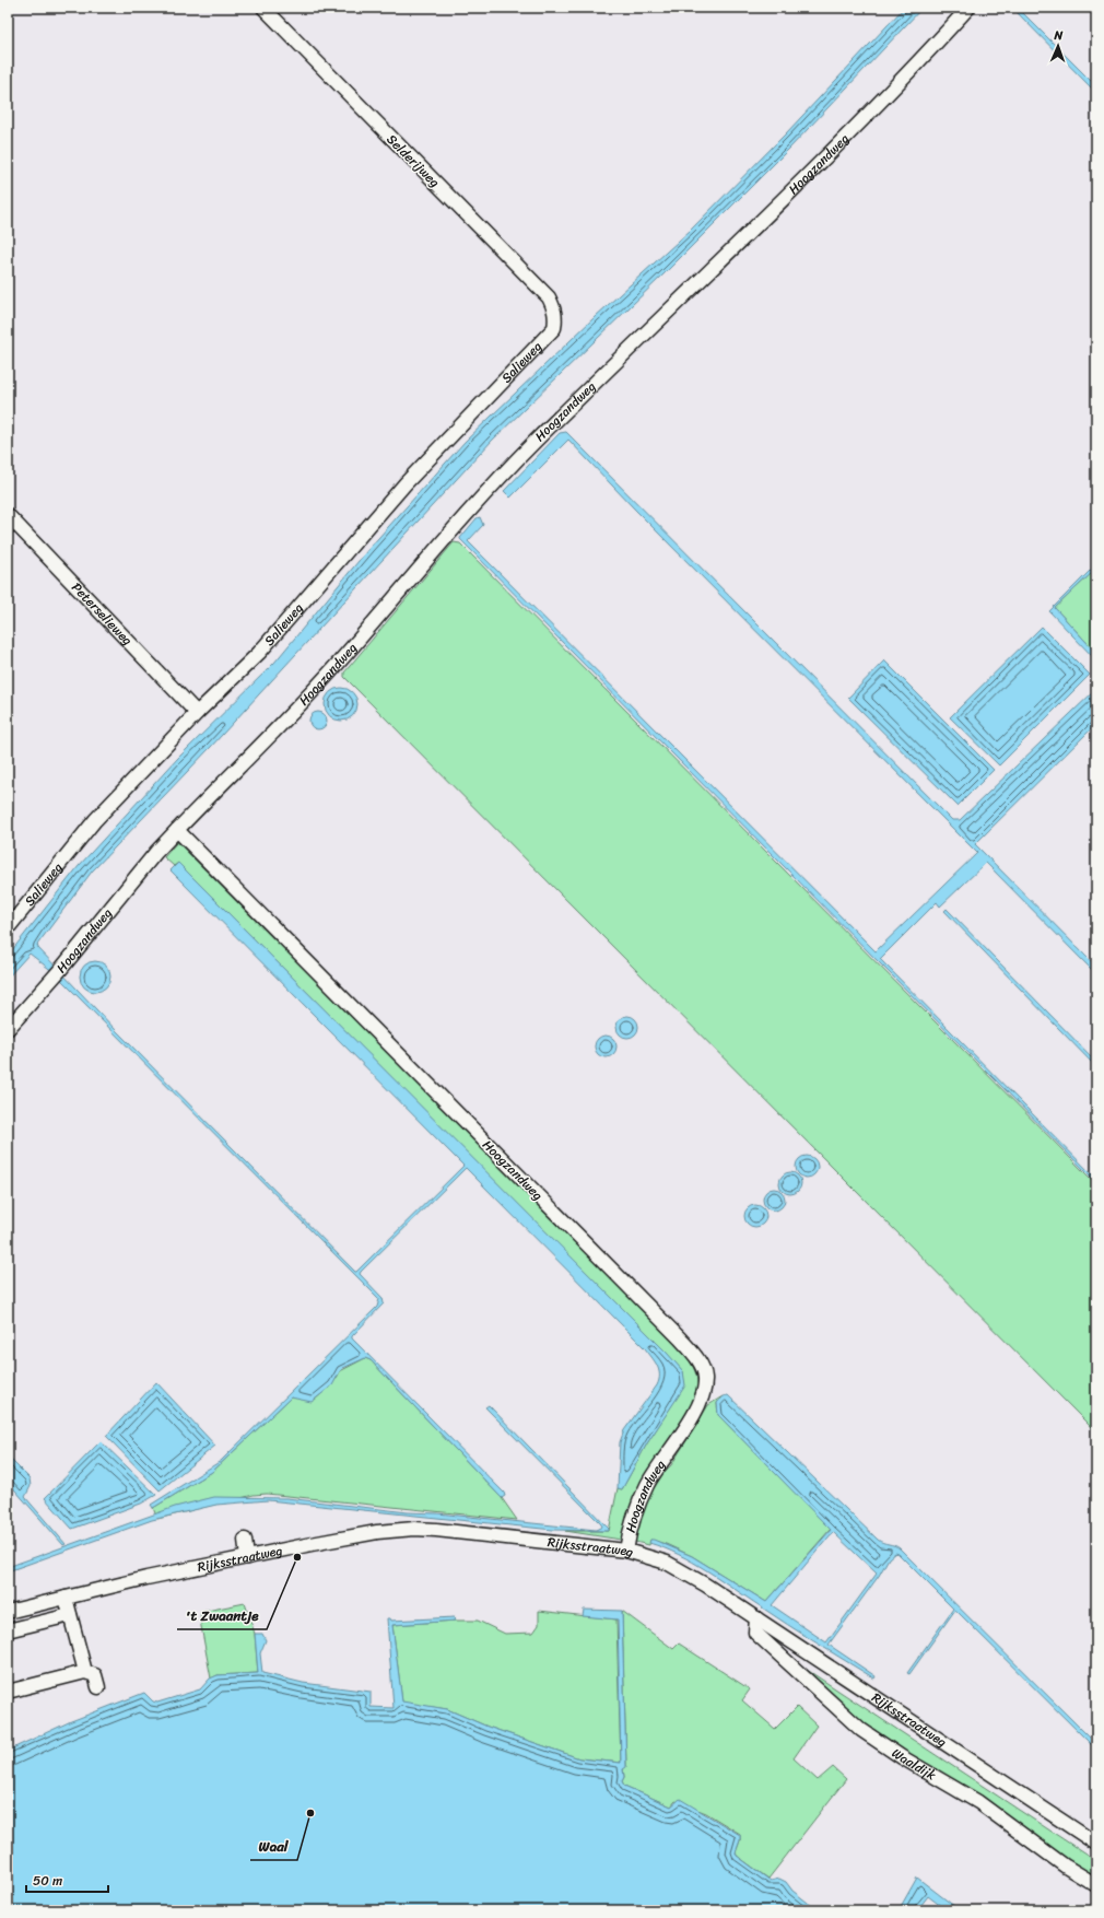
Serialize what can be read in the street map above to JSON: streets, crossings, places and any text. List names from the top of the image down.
{
  "streets": {
    "street": [
      "Selderijweg",
      "Hoogzandweg",
      "Salieweg",
      "Peterselieweg",
      "Rijksstraatweg",
      "Waaldijk"
    ]
  },
  "crossings": [
    ["Selderijweg", "Salieweg"],
    ["Hoogzandweg", "Rijksstraatweg"],
    ["Salieweg", "Peterselieweg"],
    ["Rijksstraatweg", "Waaldijk"]
  ],
  "places": ["'t Zwaantje", "Waal"],
  "scale_bar": "50 m",
  "north": "top"
}
